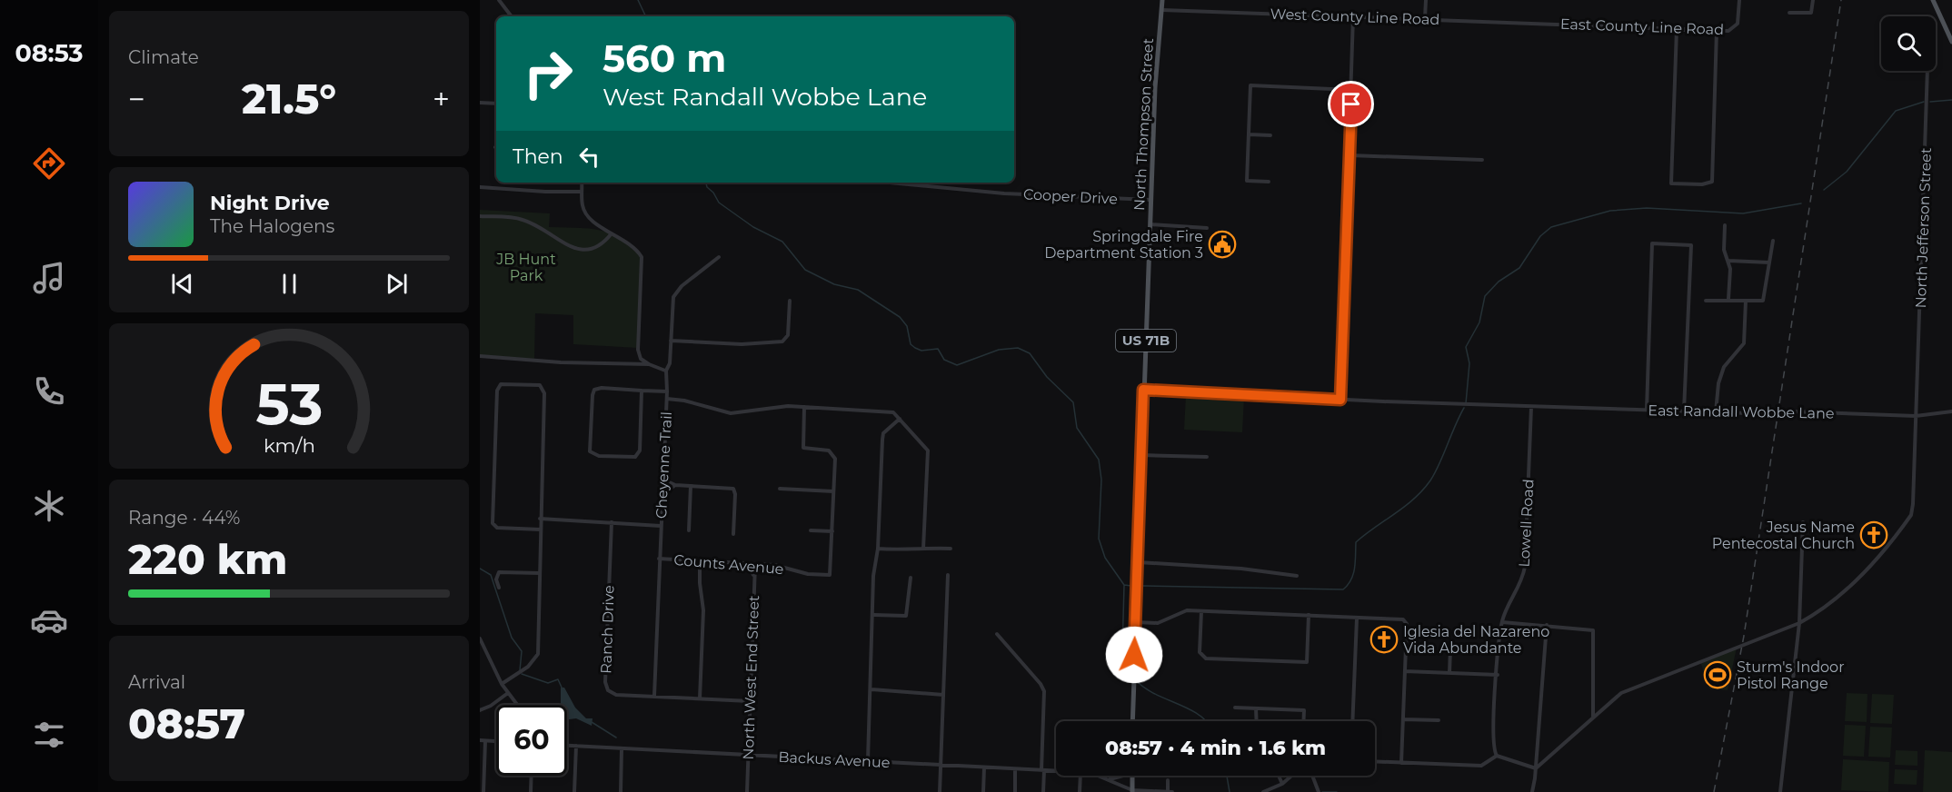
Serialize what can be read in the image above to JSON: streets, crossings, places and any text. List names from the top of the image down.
{
  "streets": {
    "main road": ["North Thompson Street", "US 71B"],
    "street": [
      "West County Line Road",
      "East County Line Road",
      "Cooper Drive",
      "North Jefferson Street",
      "East Randall Wobbe Lane",
      "Cheyenne Trail",
      "Lowell Road",
      "Counts Avenue",
      "Ranch Drive",
      "North West End Street",
      "Backus Avenue"
    ]
  },
  "crossings": [
    ["West County Line Road", "East County Line Road"],
    ["West County Line Road", "North Thompson Street"],
    ["West County Line Road", "US 71B"],
    ["North Thompson Street", "Cooper Drive"],
    ["North Thompson Street", "US 71B"],
    ["North Thompson Street", "East Randall Wobbe Lane"],
    ["North Jefferson Street", "East Randall Wobbe Lane"],
    ["East Randall Wobbe Lane", "Lowell Road"],
    ["Cheyenne Trail", "Counts Avenue"],
    ["Cheyenne Trail", "Ranch Drive"],
    ["Counts Avenue", "North West End Street"],
    ["Ranch Drive", "North West End Street"],
    ["North West End Street", "Backus Avenue"]
  ],
  "parks": ["JB Hunt Park"],
  "places": {
    "public building": ["Springdale Fire Department Station 3"],
    "church": ["Jesus Name Pentecostal Church", "Iglesia del Nazareno Vida Abundante"],
    "sports": ["Sturm's Indoor Pistol Range"]
  },
  "page": {
    "tabs": "08:53",
    "tile": [
      "Climate",
      ["Range · 44%", "220 km"],
      ["Arrival", "08:57"]
    ],
    "turn": ["560 m", "West Randall Wobbe Lane"],
    "heat": ["−", "21.5°", "+"],
    "then": "Then",
    "song": ["Night Drive", "The Halogens"],
    "limit": "60",
    "trip": "08:57 · 4 min · 1.6 km",
    "gauge": ["53", "km/h"]
  }
}
